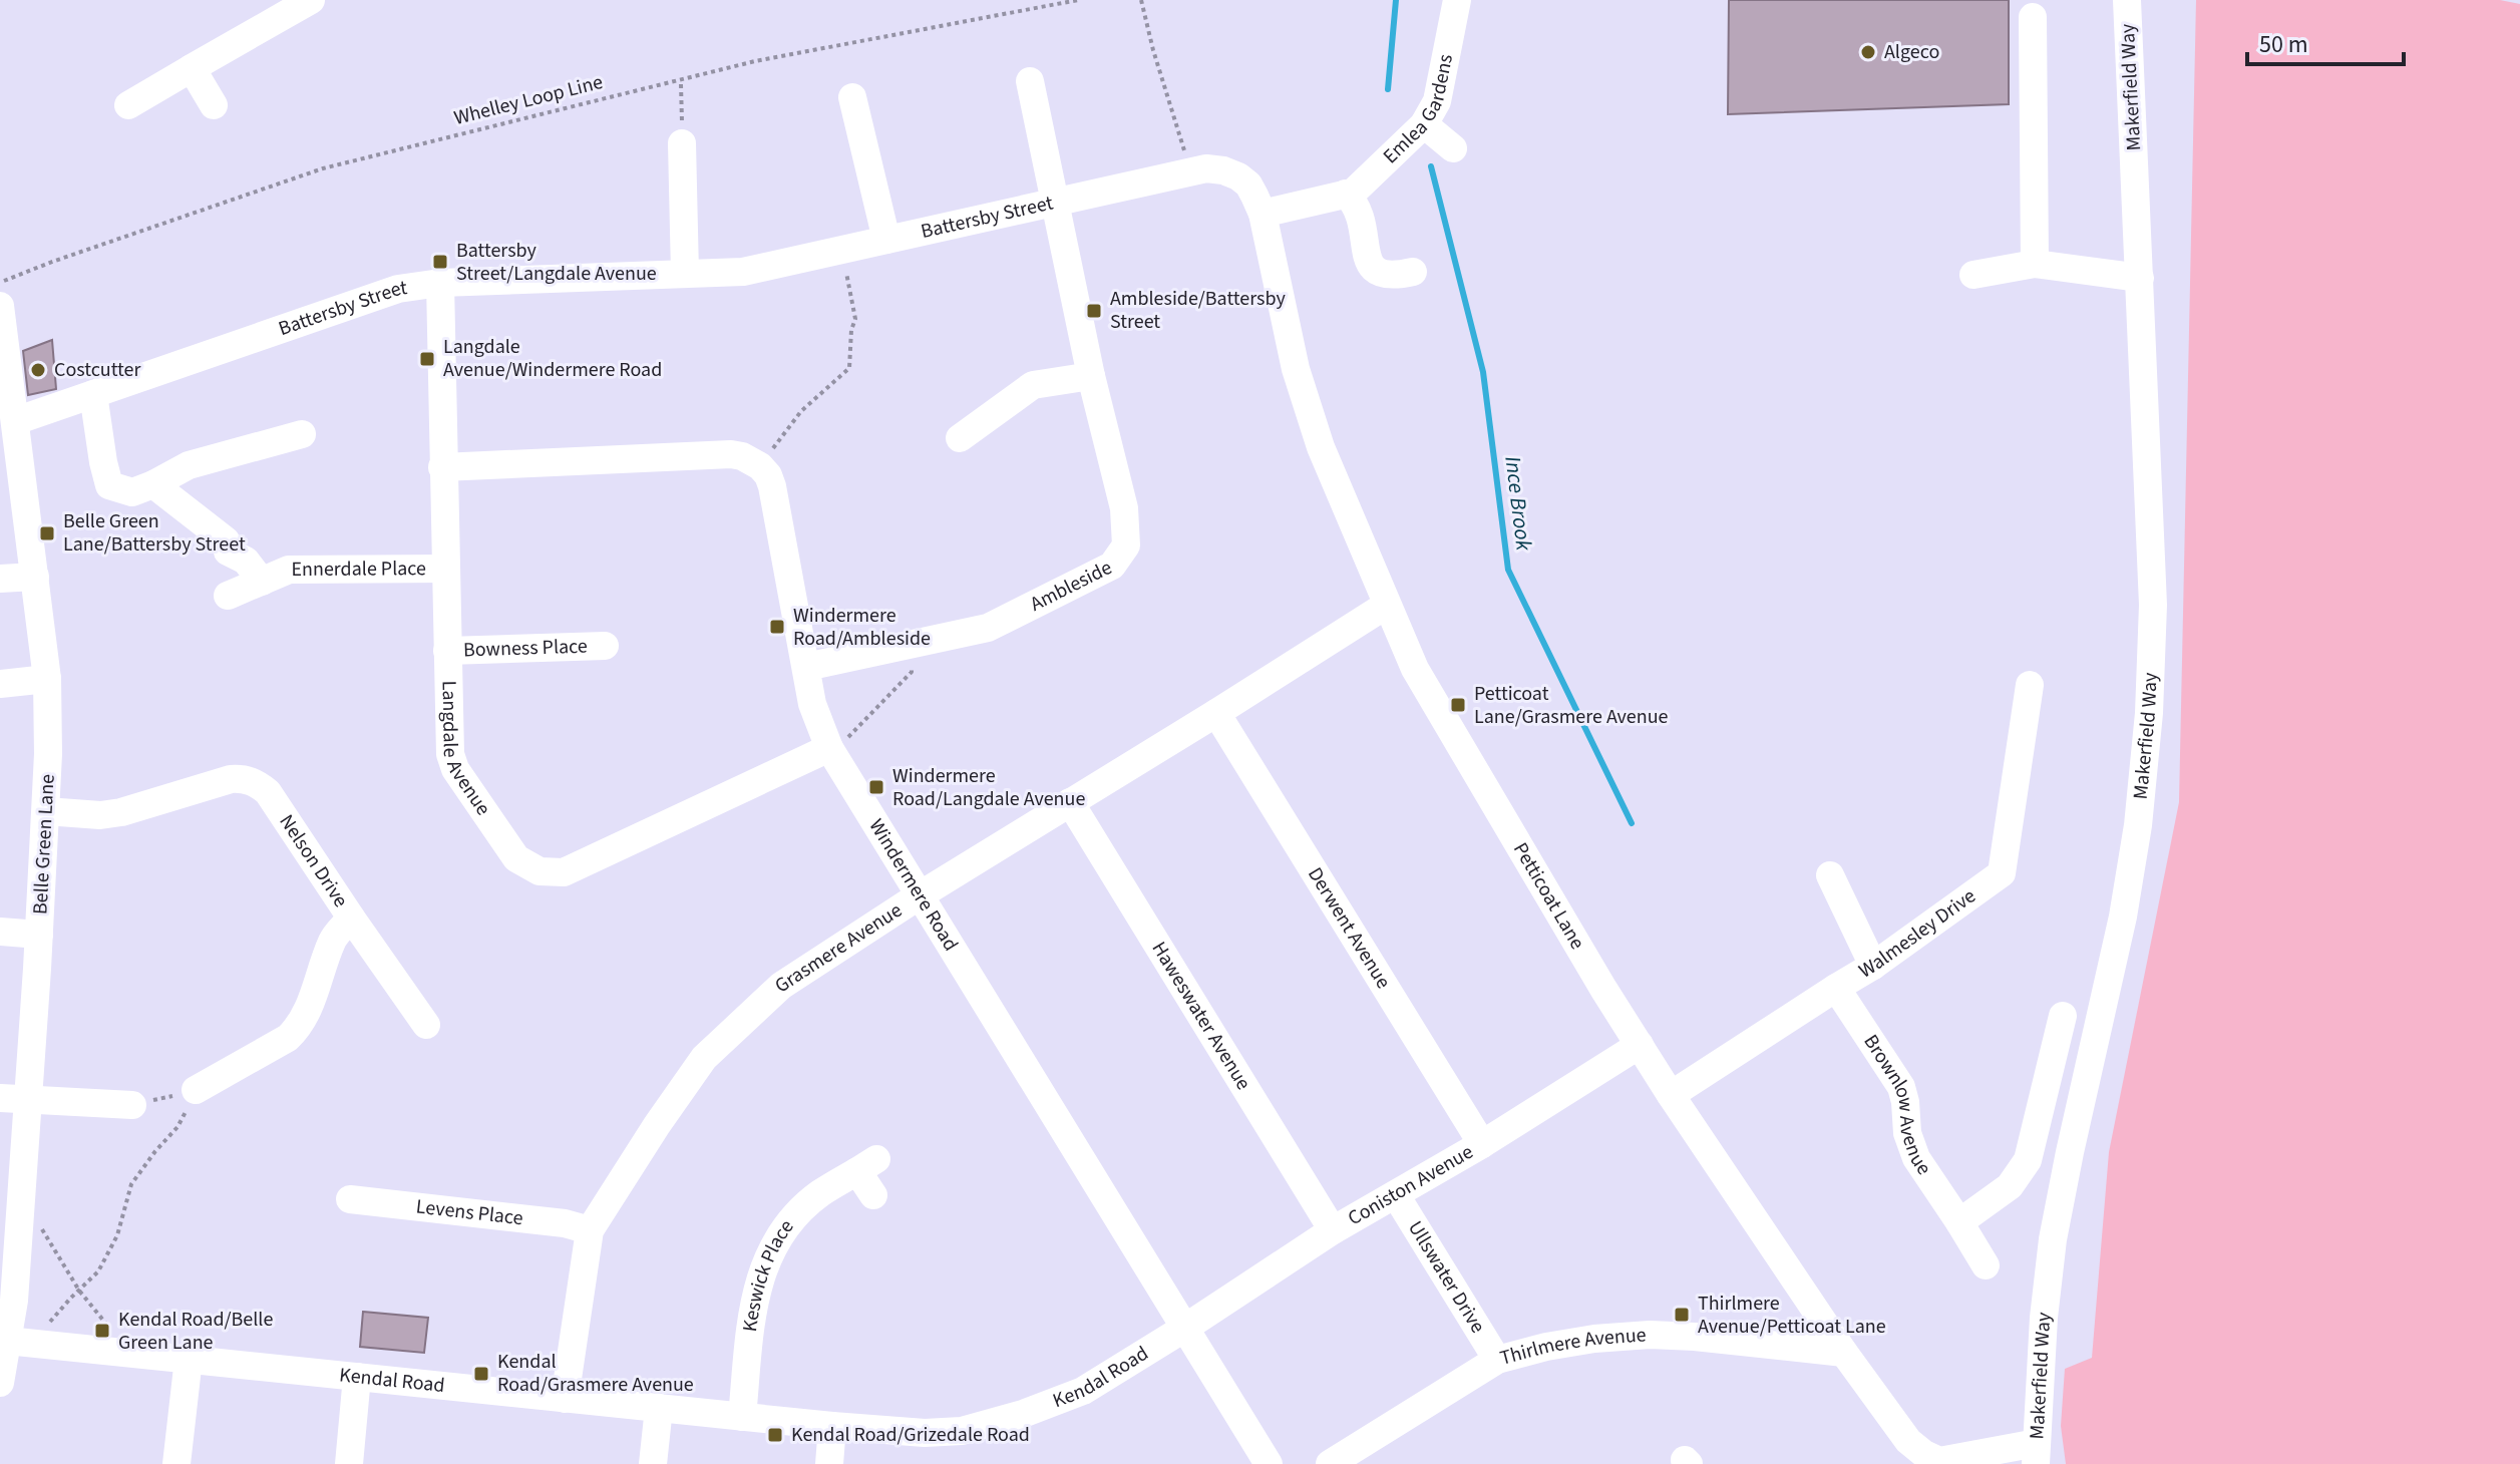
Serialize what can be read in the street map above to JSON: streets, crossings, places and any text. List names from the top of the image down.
{
  "streets": {
    "street": [
      "Makerfield Way",
      "Emlea Gardens",
      "Battersby Street",
      "Ennerdale Place",
      "Ambleside",
      "Bowness Place",
      "Langdale Avenue",
      "Belle Green Lane",
      "Nelson Drive",
      "Windermere Road",
      "Petticoat Lane",
      "Derwent Avenue",
      "Walmesley Drive",
      "Grasmere Avenue",
      "Haweswater Avenue",
      "Brownlow Avenue",
      "Coniston Avenue",
      "Levens Place",
      "Ullswater Drive",
      "Keswick Place",
      "Thirlmere Avenue",
      "Kendal Road"
    ],
    "path": ["Whelley Loop Line"]
  },
  "crossings": [
    ["Makerfield Way", "Petticoat Lane"],
    ["Emlea Gardens", "Petticoat Lane"],
    ["Battersby Street", "Ambleside"],
    ["Battersby Street", "Langdale Avenue"],
    ["Battersby Street", "Belle Green Lane"],
    ["Battersby Street", "Petticoat Lane"],
    ["Ennerdale Place", "Langdale Avenue"],
    ["Ambleside", "Windermere Road"],
    ["Bowness Place", "Langdale Avenue"],
    ["Langdale Avenue", "Windermere Road"],
    ["Belle Green Lane", "Nelson Drive"],
    ["Belle Green Lane", "Kendal Road"],
    ["Windermere Road", "Grasmere Avenue"],
    ["Windermere Road", "Coniston Avenue"],
    ["Windermere Road", "Kendal Road"],
    ["Petticoat Lane", "Walmesley Drive"],
    ["Petticoat Lane", "Grasmere Avenue"],
    ["Petticoat Lane", "Coniston Avenue"],
    ["Petticoat Lane", "Thirlmere Avenue"],
    ["Derwent Avenue", "Grasmere Avenue"],
    ["Derwent Avenue", "Coniston Avenue"],
    ["Walmesley Drive", "Brownlow Avenue"],
    ["Grasmere Avenue", "Haweswater Avenue"],
    ["Grasmere Avenue", "Levens Place"],
    ["Grasmere Avenue", "Kendal Road"],
    ["Haweswater Avenue", "Coniston Avenue"],
    ["Coniston Avenue", "Ullswater Drive"],
    ["Coniston Avenue", "Kendal Road"],
    ["Ullswater Drive", "Thirlmere Avenue"],
    ["Keswick Place", "Kendal Road"]
  ],
  "water": ["Ince Brook"],
  "places": {
    "other": ["Algeco", "Costcutter"],
    "transit": [
      "Battersby Street/Langdale Avenue",
      "Ambleside/Battersby Street",
      "Langdale Avenue/Windermere Road",
      "Belle Green Lane/Battersby Street",
      "Windermere Road/Ambleside",
      "Petticoat Lane/Grasmere Avenue",
      "Windermere Road/Langdale Avenue",
      "Thirlmere Avenue/Petticoat Lane",
      "Kendal Road/Belle Green Lane",
      "Kendal Road/Grasmere Avenue",
      "Kendal Road/Grizedale Road"
    ]
  },
  "scale_bar": "50 m"
}
